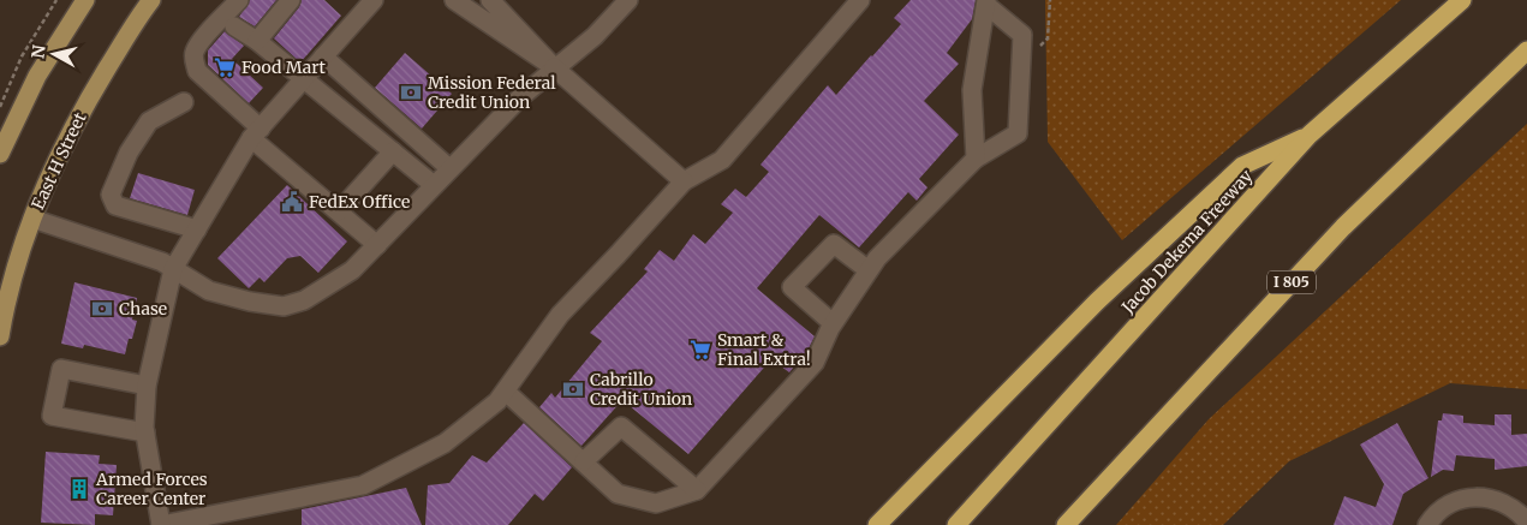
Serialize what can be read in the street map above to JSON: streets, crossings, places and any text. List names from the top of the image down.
{
  "streets": {
    "highway": ["Jacob Dekema Freeway", "I 805"],
    "main road": ["East H Street"]
  },
  "places": {
    "supermarket": ["Food Mart", "Smart & Final Extra!"],
    "bank": ["Mission Federal Credit Union", "Chase", "Cabrillo Credit Union"],
    "public building": ["FedEx Office"],
    "building": ["Armed Forces Career Center"]
  },
  "north": "left"
}
